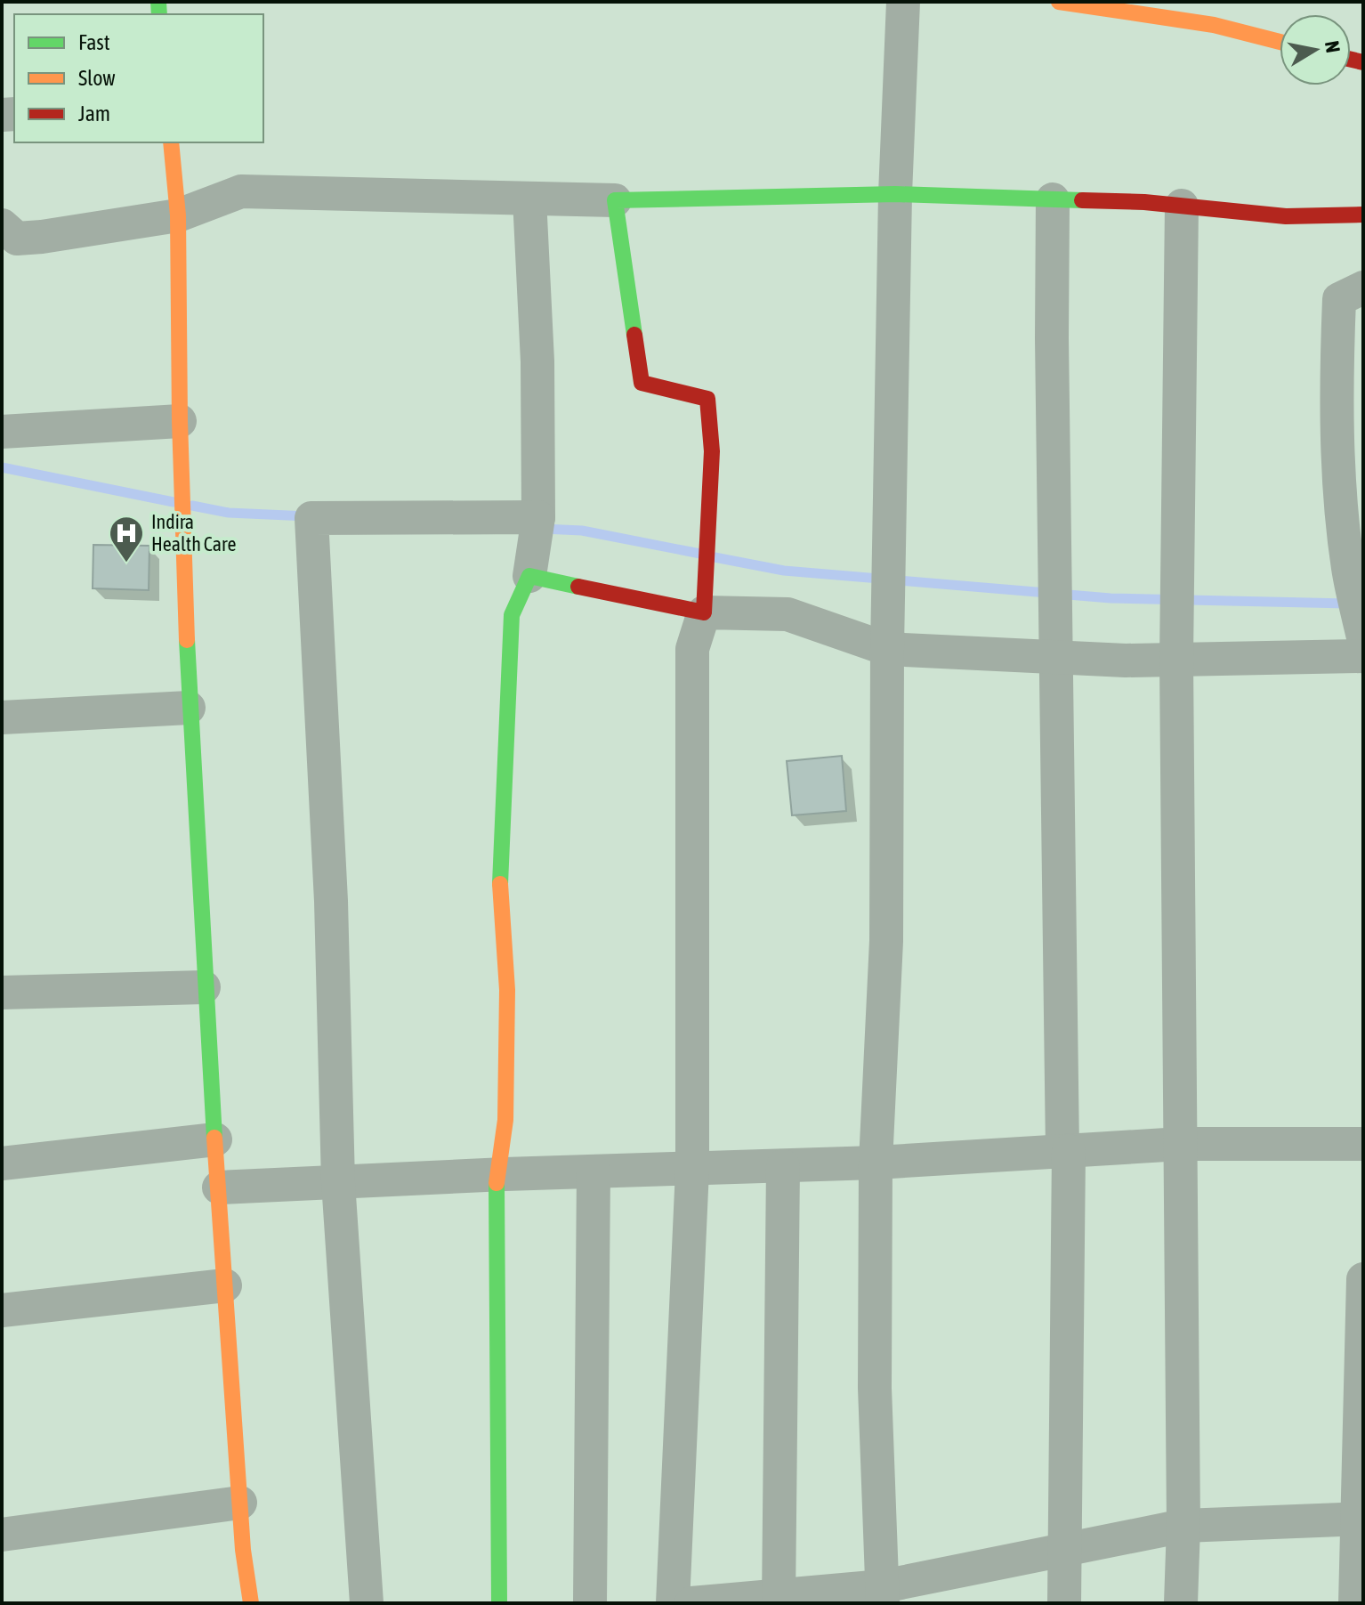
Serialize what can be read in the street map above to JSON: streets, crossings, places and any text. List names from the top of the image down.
{
  "places": {
    "hospital": ["Indira Health Care"]
  },
  "legend": ["Fast", "Slow", "Jam"],
  "north": "right"
}
